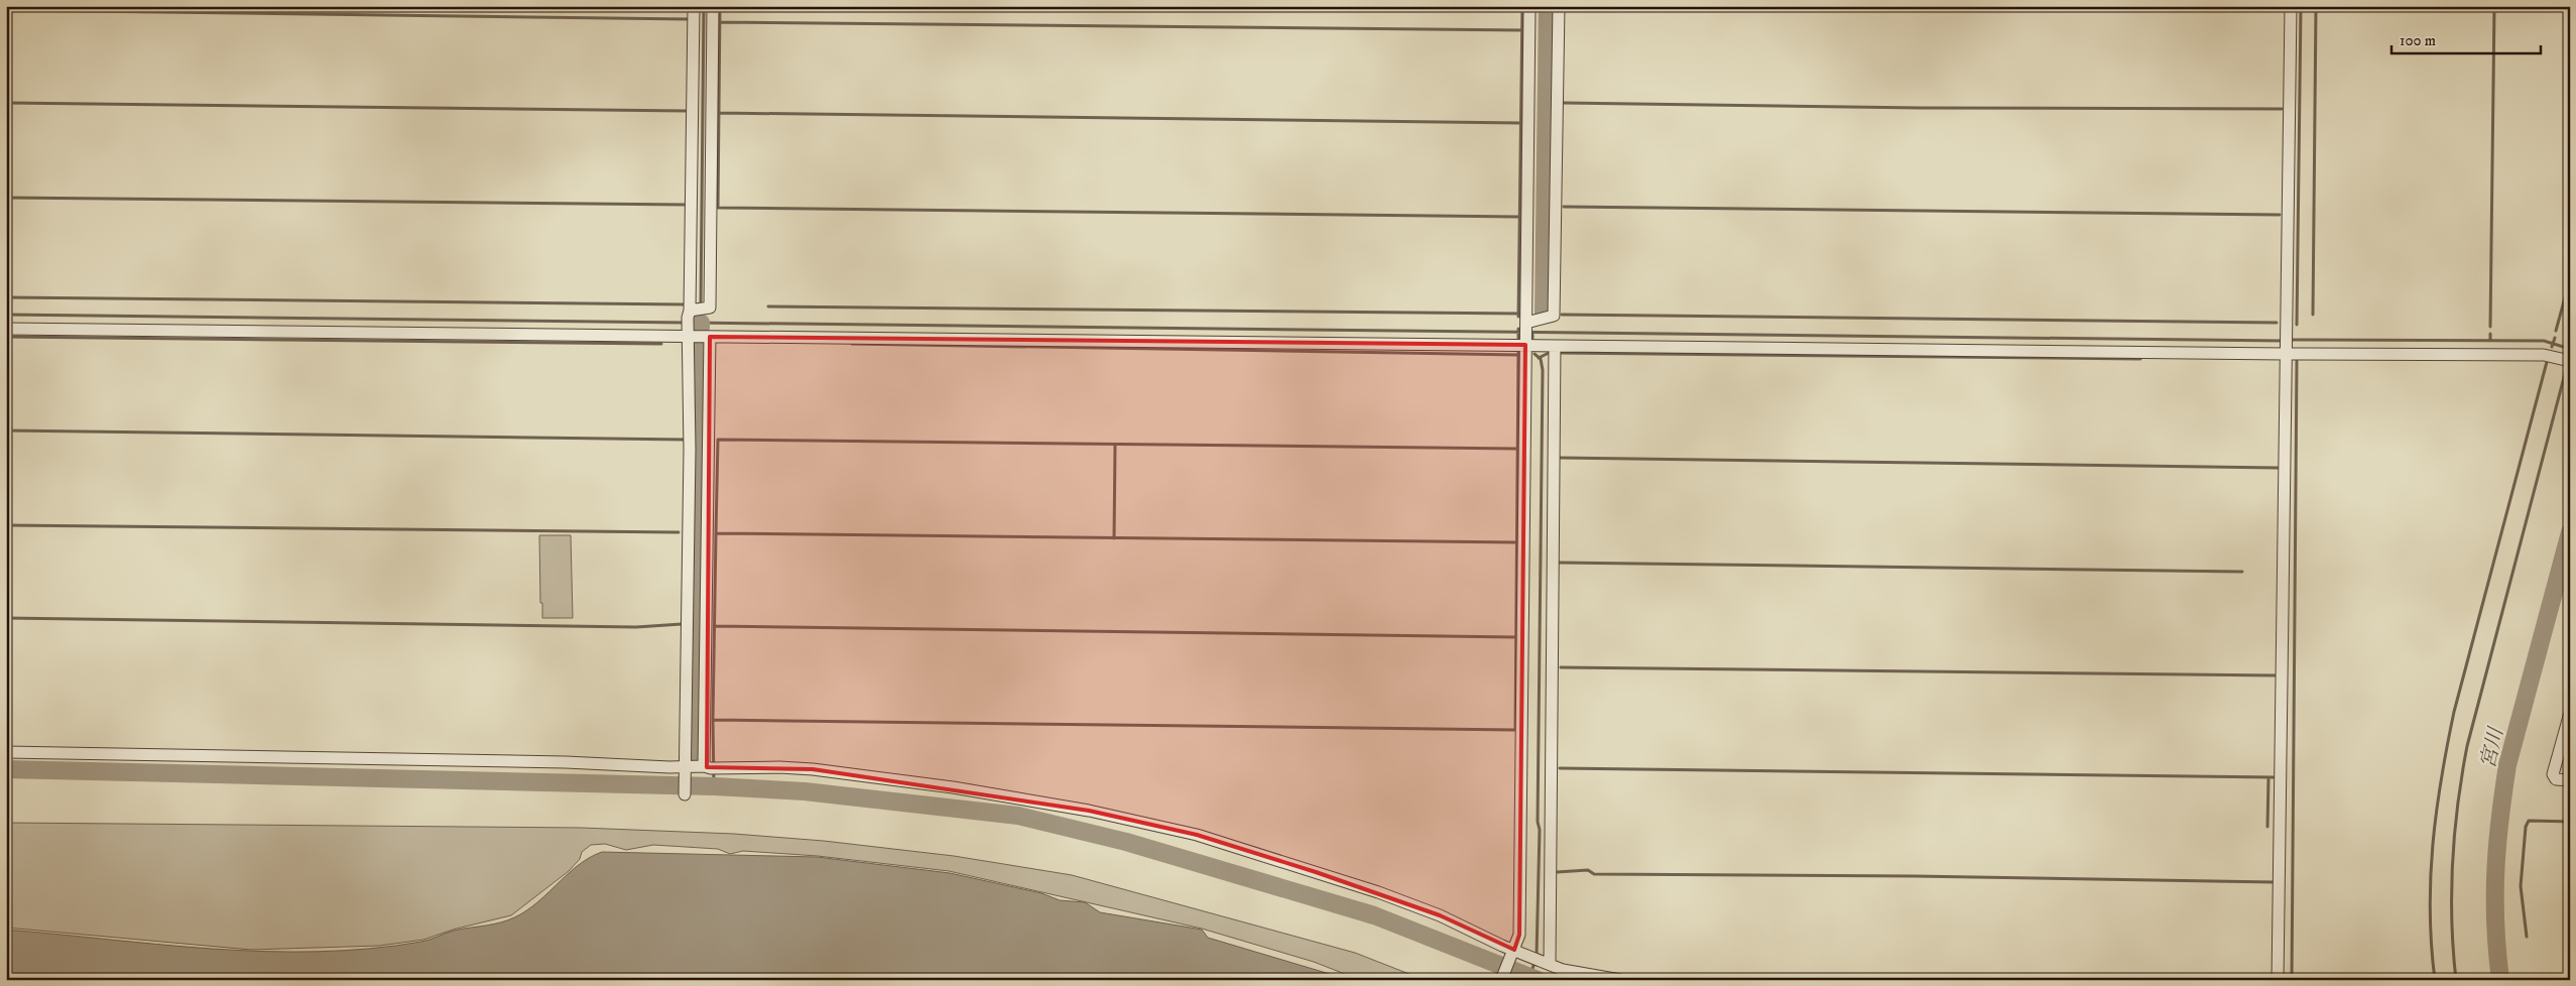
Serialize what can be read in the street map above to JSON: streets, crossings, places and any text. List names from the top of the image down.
{
  "water": ["宮川"],
  "scale_bar": "100 m"
}
